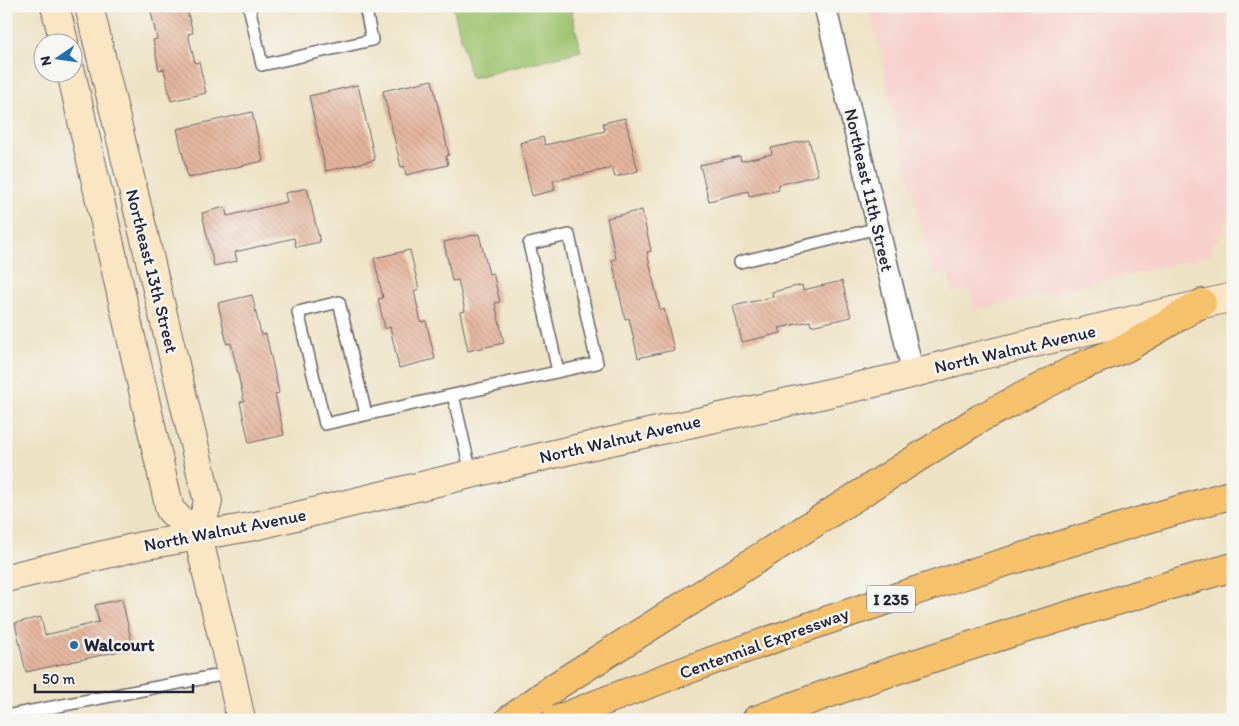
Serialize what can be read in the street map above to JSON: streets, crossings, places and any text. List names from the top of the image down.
{
  "streets": {
    "highway": ["I 235", "Centennial Expressway"],
    "main road": ["Northeast 13th Street", "North Walnut Avenue"],
    "street": ["Northeast 11th Street"]
  },
  "crossings": [
    ["Northeast 11th Street", "North Walnut Avenue"],
    ["Northeast 13th Street", "North Walnut Avenue"]
  ],
  "places": ["Walcourt"],
  "scale_bar": "50 m",
  "north": "left"
}
